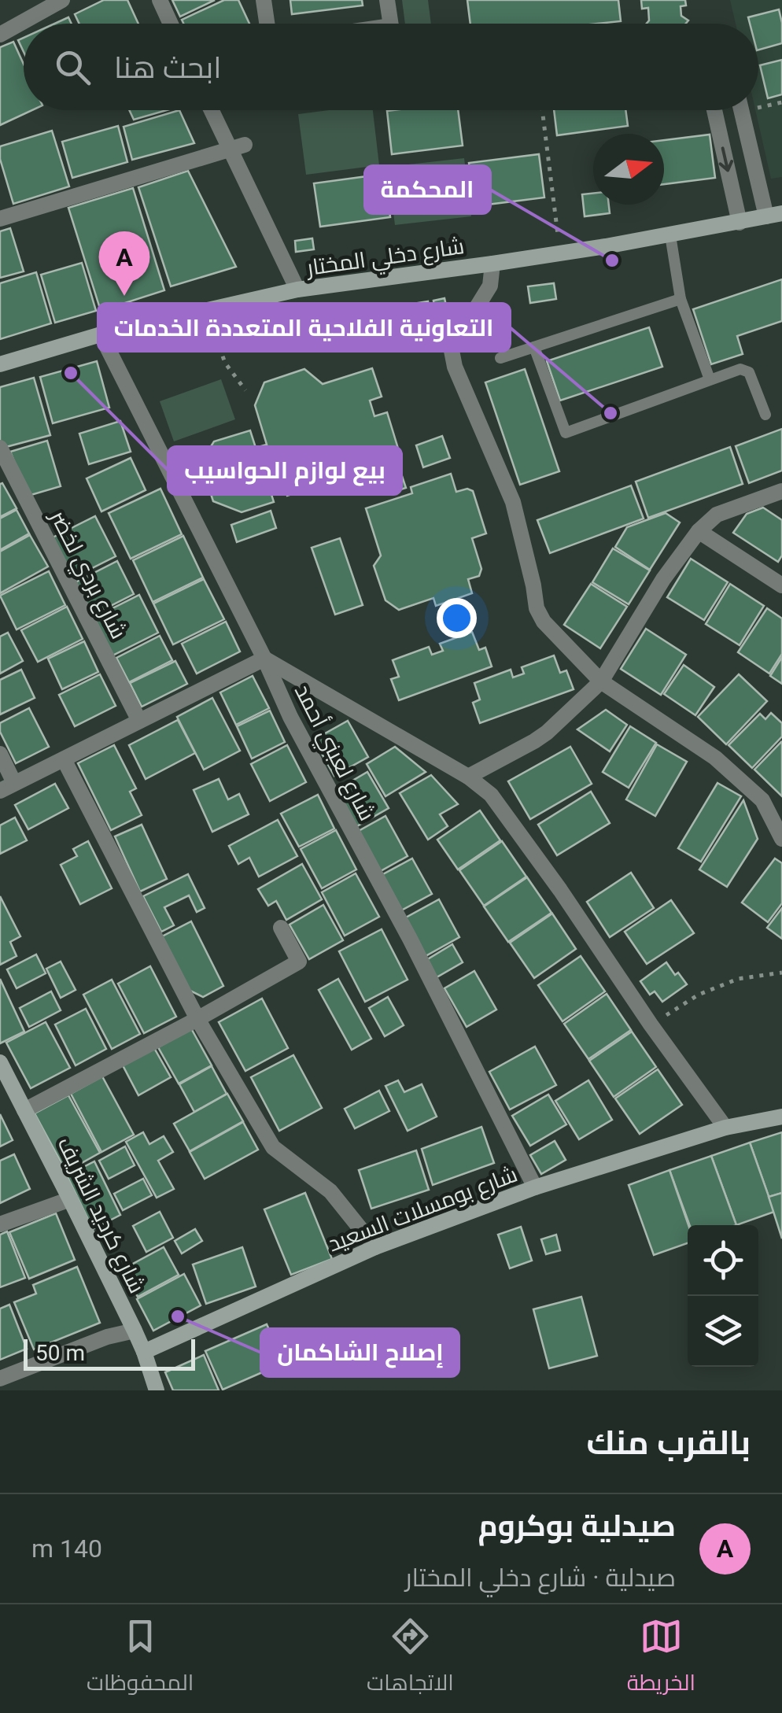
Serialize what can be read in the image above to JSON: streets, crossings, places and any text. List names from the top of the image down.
{
  "streets": {
    "street": [
      "شارع دخلي المختار",
      "شارع بردي لخضر",
      "شارع لعبني أحمد",
      "شارع بومسلات السعيد",
      "شارع كرديد الشريف"
    ]
  },
  "crossings": [
    ["شارع دخلي المختار", "شارع لعبني أحمد"],
    ["شارع لعبني أحمد", "شارع بومسلات السعيد"],
    ["شارع بومسلات السعيد", "شارع كرديد الشريف"]
  ],
  "places": [
    "المحكمة",
    "بيع لوازم الحواسيب",
    "التعاونية الفلاحية المتعددة الخدمات",
    "إصلاح الشاكمان"
  ],
  "scale_bar": "50 m",
  "north": "right",
  "page": {
    "search": "ابحث هنا",
    "pins": "A",
    "scale": "50 m",
    "heading": "بالقرب منك",
    "list": [
      {
        "mark": "A",
        "name": "صيدلية بوكروم",
        "note": "صيدلية · شارع دخلي المختار",
        "value": "140 m"
      }
    ],
    "nav": ["الخريطة", "الاتجاهات", "المحفوظات"]
  }
}
